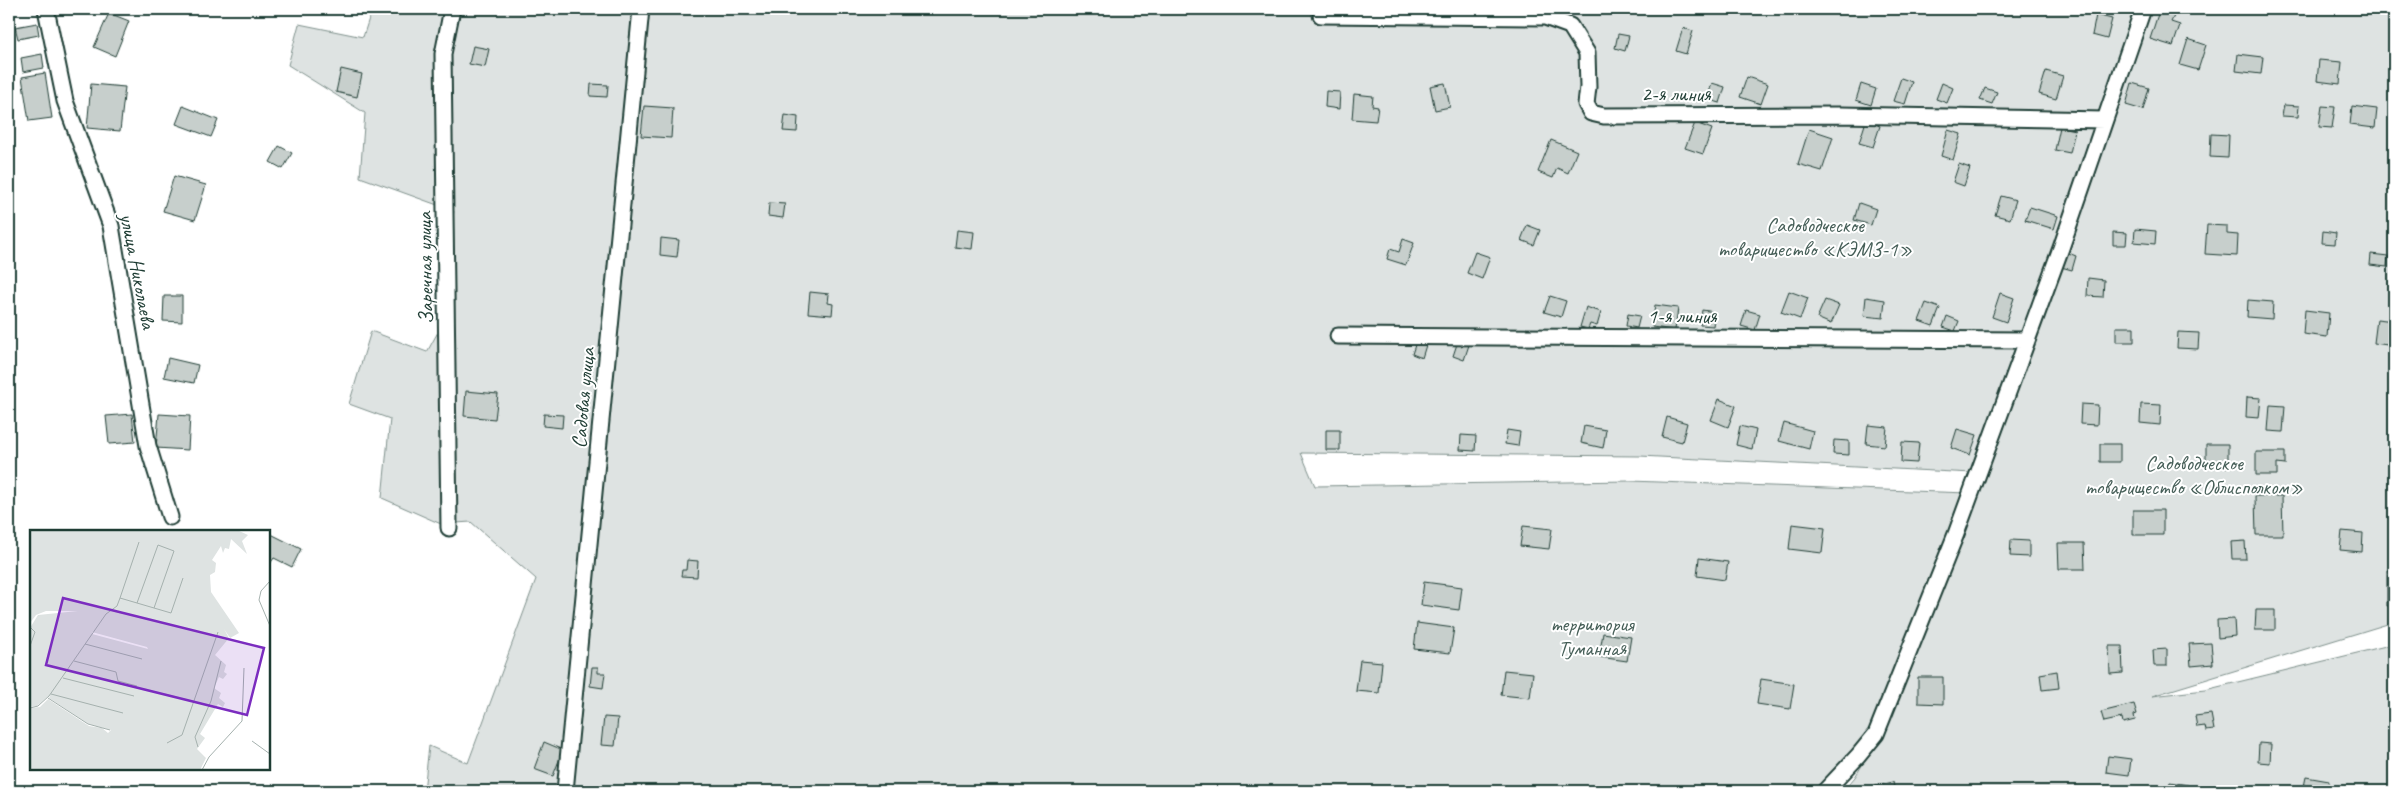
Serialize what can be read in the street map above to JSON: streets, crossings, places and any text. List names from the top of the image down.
{
  "streets": {
    "street": [
      "2-я линия",
      "Заречная улица",
      "улица Николаева",
      "1-я линия",
      "Садовая улица"
    ]
  },
  "parks": ["Садоводческое товарищество «КЭМЗ-1»", "Садоводческое товарищество «Облисполком»", "территория Туманная"]
}
